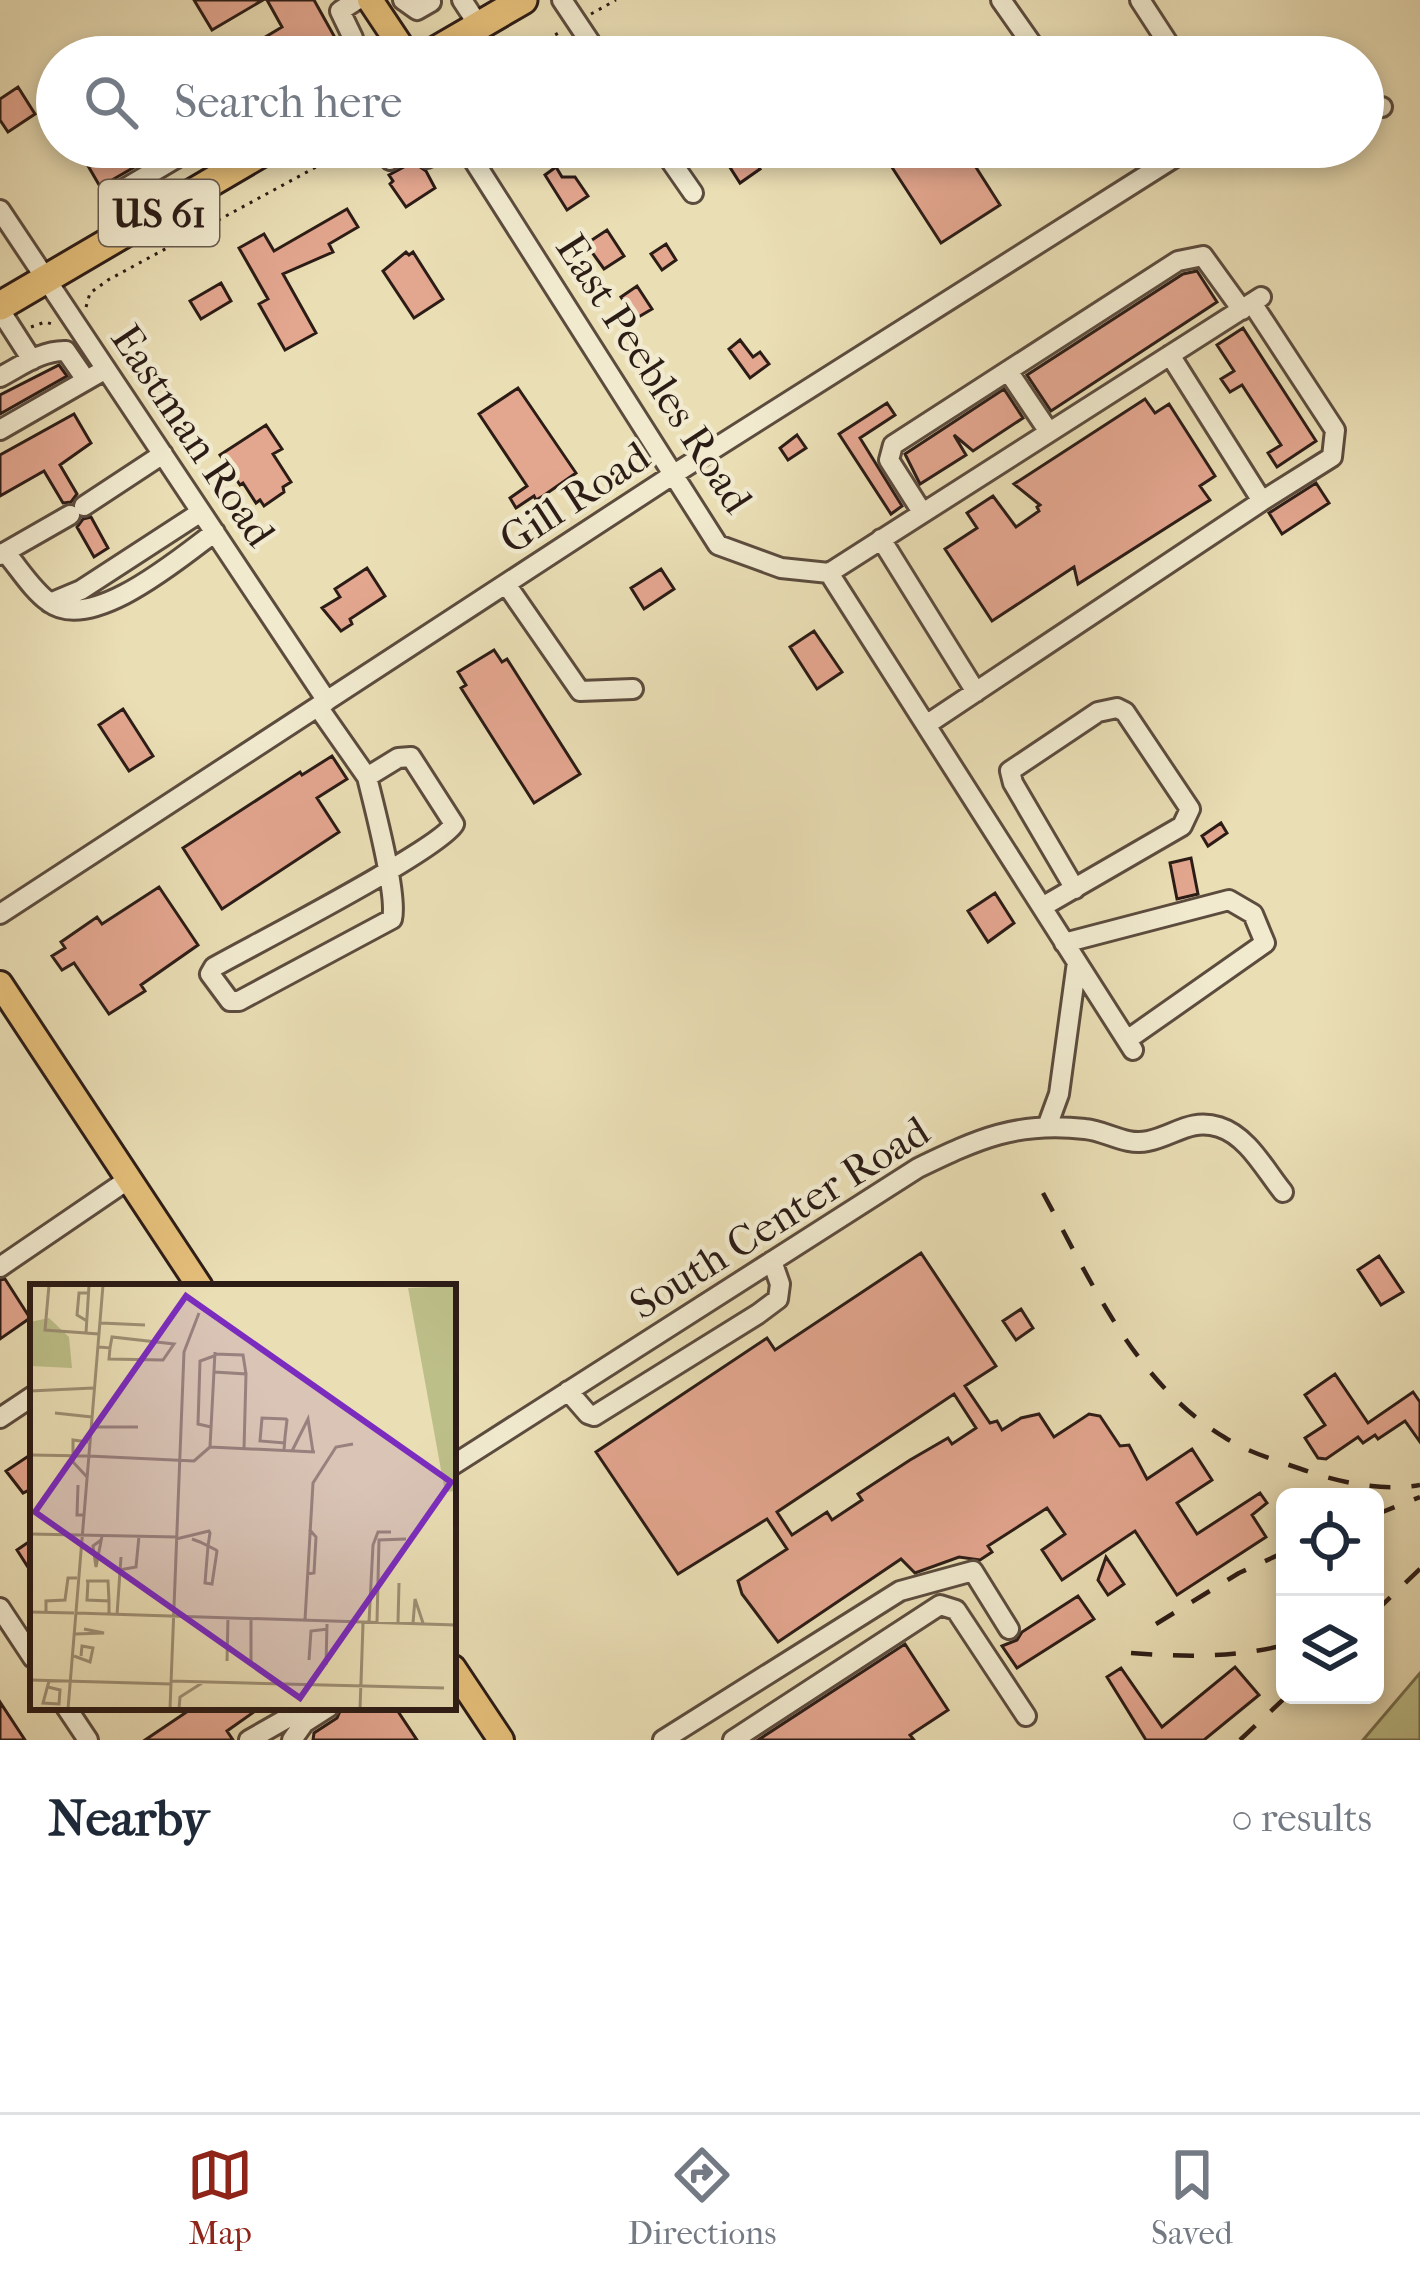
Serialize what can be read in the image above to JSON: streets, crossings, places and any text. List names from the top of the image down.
{
  "streets": {
    "highway": ["US 61"],
    "street": [
      "East Peebles Road",
      "Eastman Road",
      "Gill Road",
      "South Center Road"
    ]
  },
  "crossings": [
    ["US 61", "Eastman Road"],
    ["East Peebles Road", "Gill Road"],
    ["Eastman Road", "Gill Road"]
  ],
  "page": {
    "search": "Search here",
    "heading": ["Nearby", "0 results"],
    "nav": ["Map", "Directions", "Saved"]
  }
}
